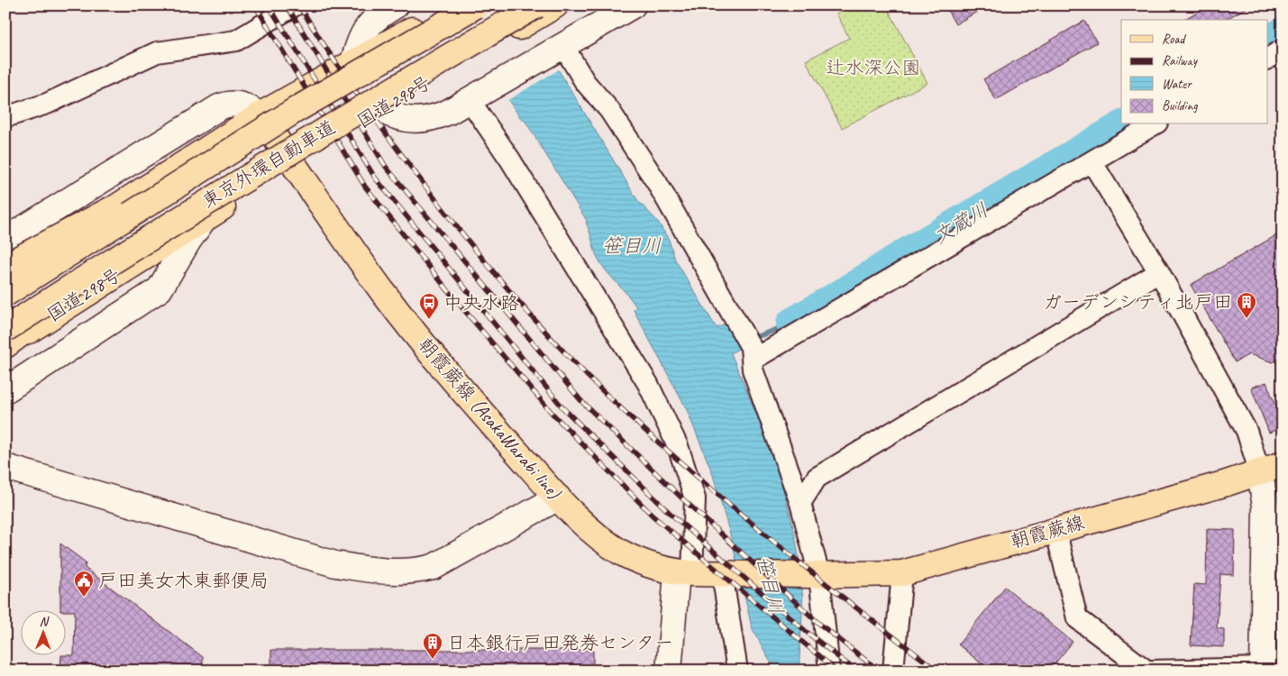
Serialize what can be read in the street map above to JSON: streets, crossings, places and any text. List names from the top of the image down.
{
  "streets": {
    "main road": [
      "国道298号",
      "東京外環自動車道",
      "朝霞蕨線 (AsakaWarabi line)",
      "朝霞蕨線"
    ]
  },
  "crossings": [
    ["国道298号", "東京外環自動車道"],
    ["国道298号", "朝霞蕨線 (AsakaWarabi line)"],
    ["朝霞蕨線 (AsakaWarabi line)", "朝霞蕨線"]
  ],
  "water": ["文蔵川", "笹目川"],
  "parks": ["辻水深公園"],
  "places": {
    "building": ["ガーデンシティ北戸田", "日本銀行戸田発券センター"],
    "bus stop": ["中央水路"],
    "public building": ["戸田美女木東郵便局"]
  },
  "legend": [
    "Road",
    "Railway",
    "Water",
    "Building"
  ],
  "north": "top"
}
